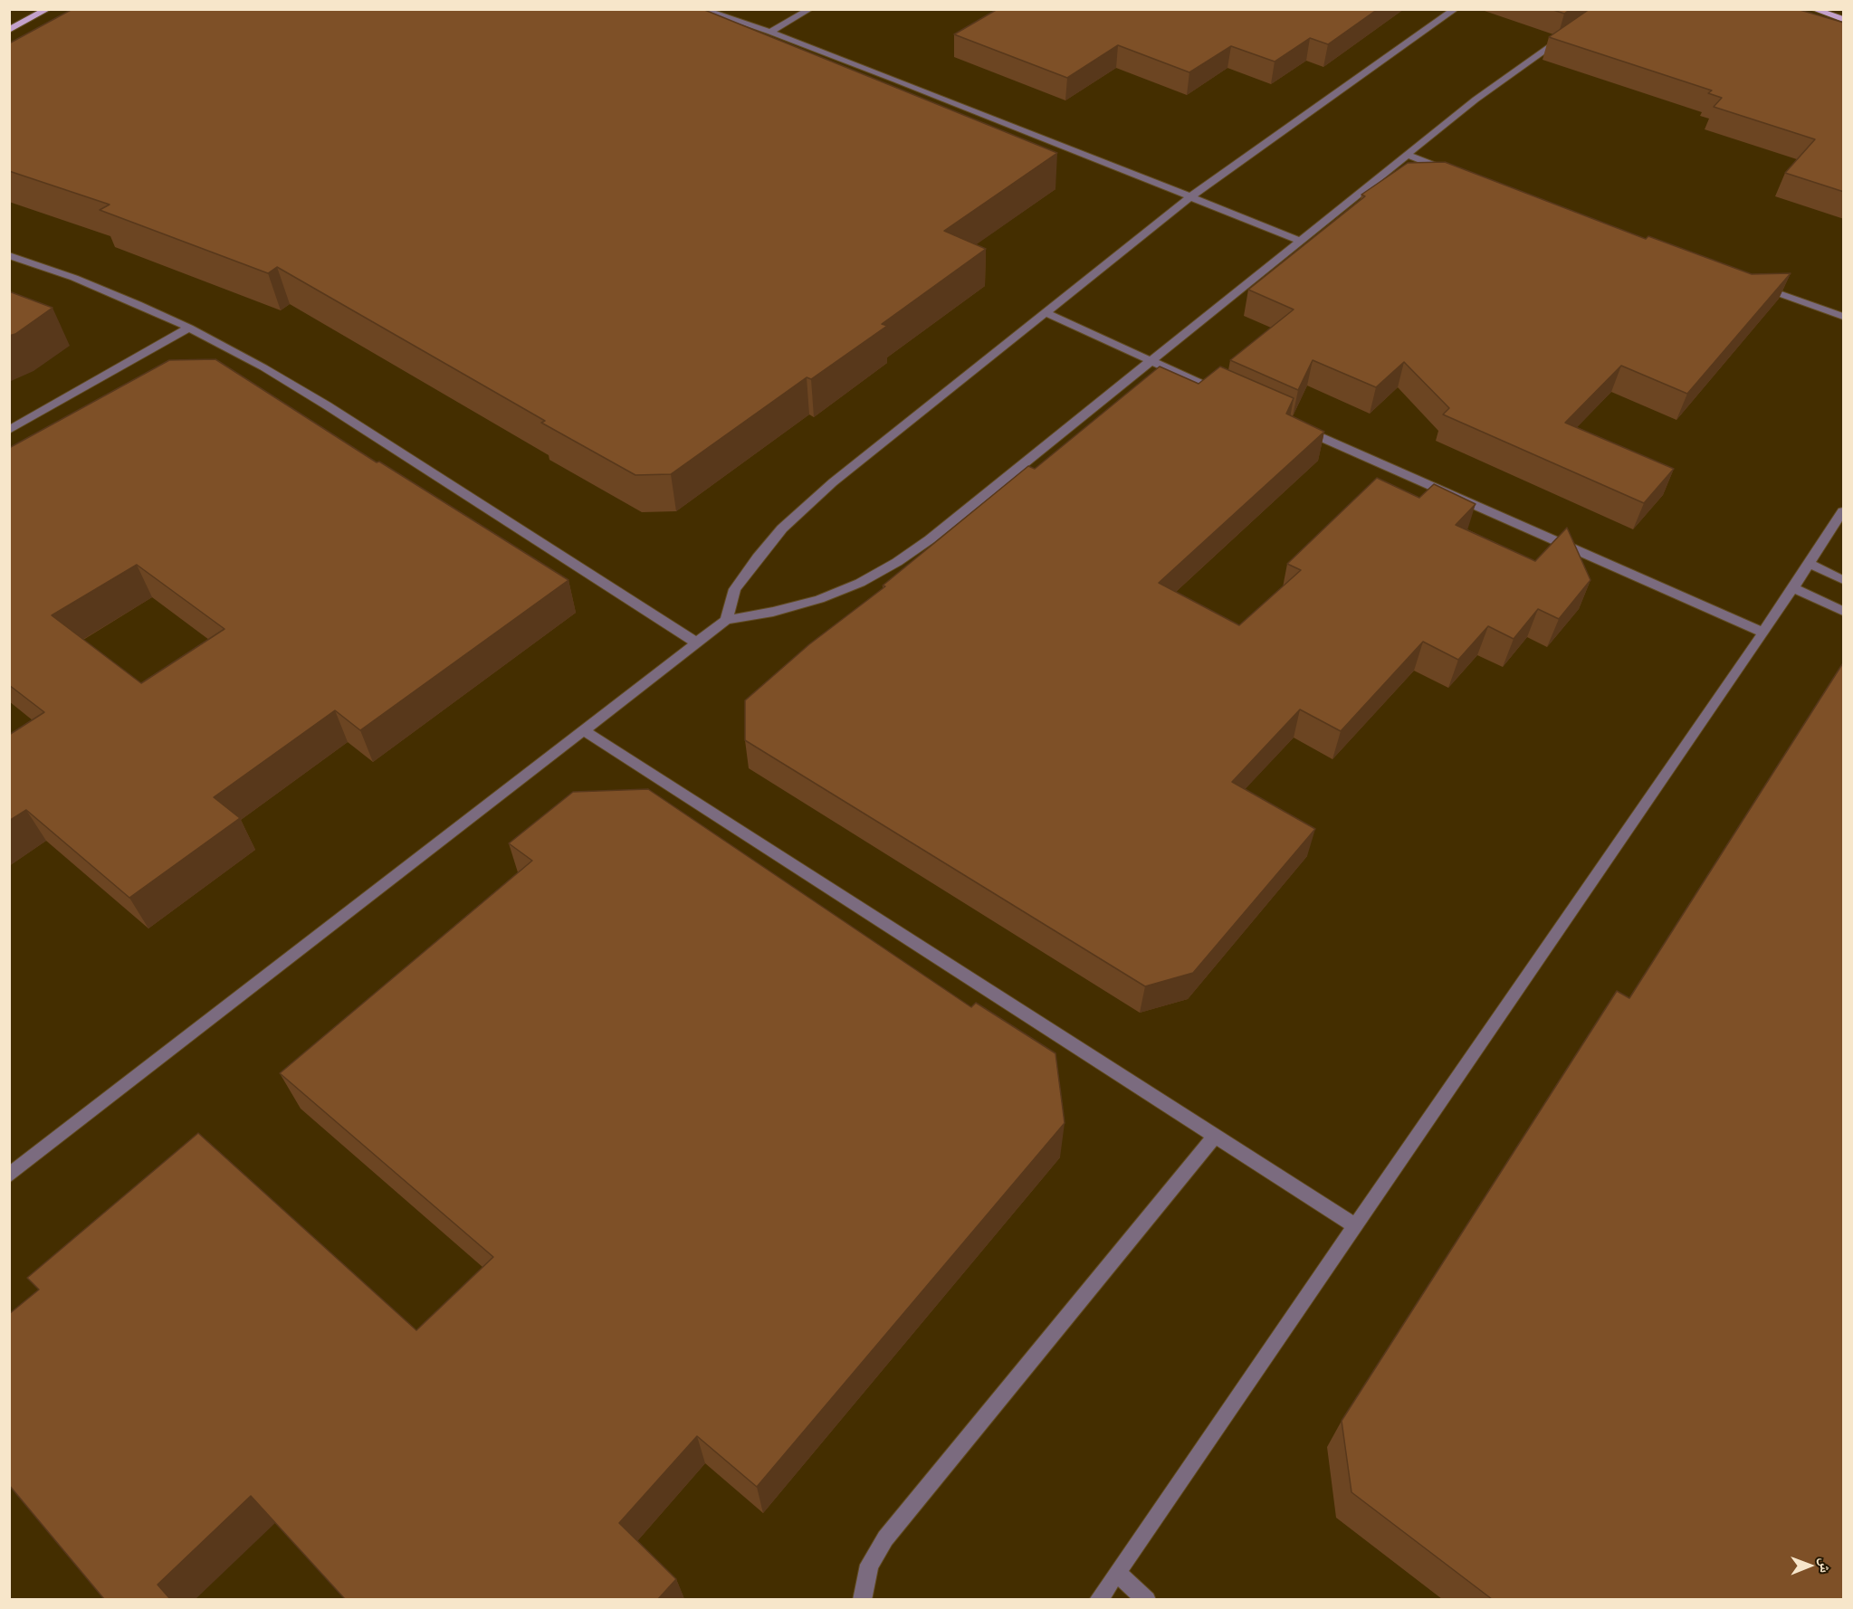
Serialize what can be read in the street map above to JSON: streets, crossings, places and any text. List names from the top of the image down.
{
  "north": "right"
}
